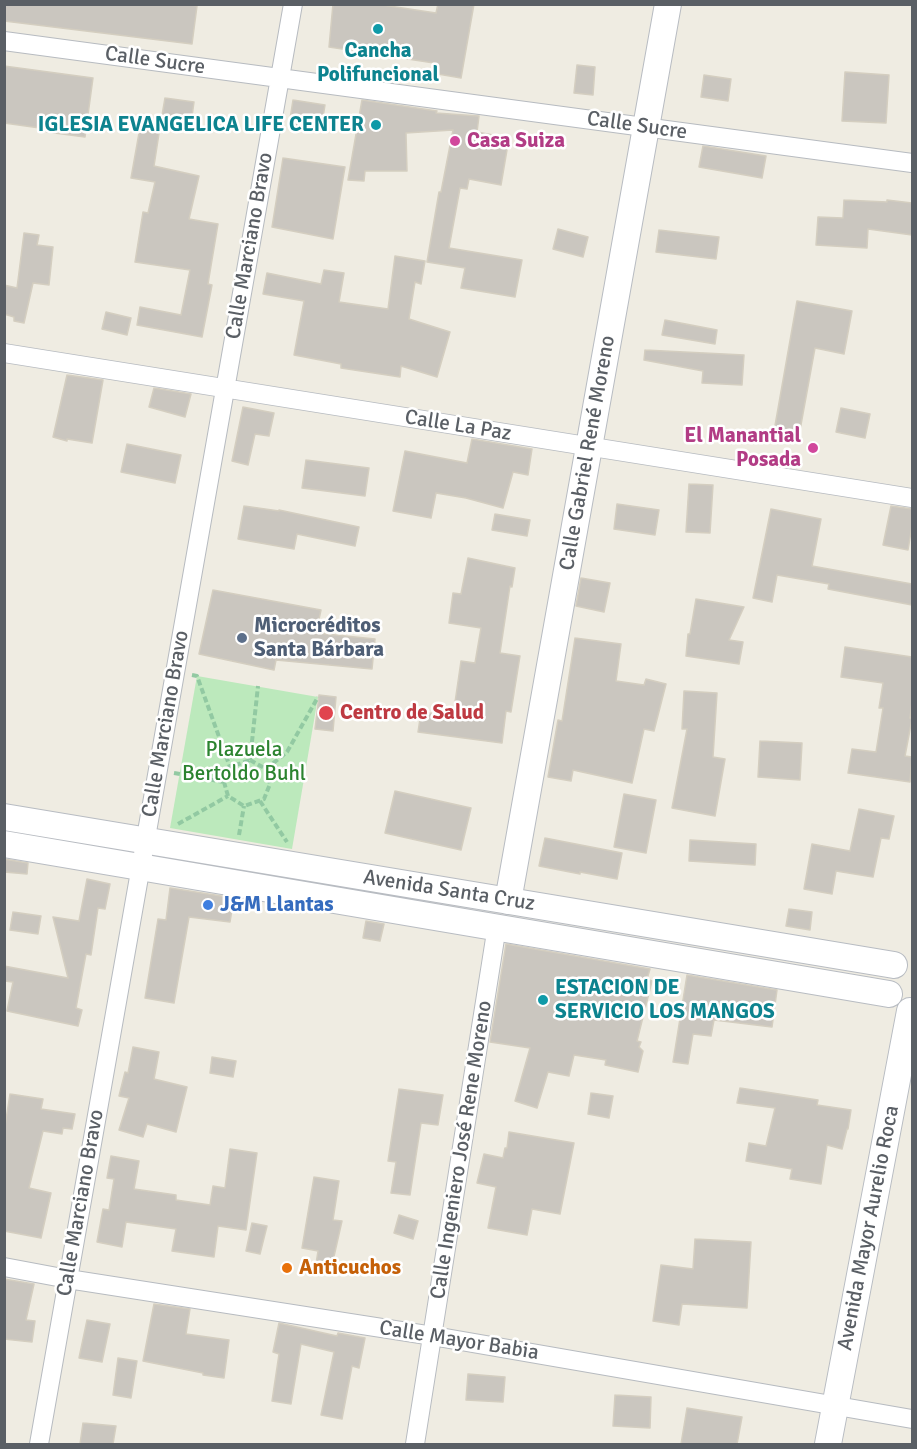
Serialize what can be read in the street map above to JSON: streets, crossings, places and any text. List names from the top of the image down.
{
  "streets": {
    "main road": ["Calle Gabriel René Moreno", "Avenida Santa Cruz", "Avenida Mayor Aurelio Roca"],
    "street": [
      "Calle Sucre",
      "Calle Marciano Bravo",
      "Calle La Paz",
      "Calle Ingeniero José Rene Moreno",
      "Calle Mayor Babia"
    ]
  },
  "crossings": [
    ["Calle Sucre", "Calle Marciano Bravo"],
    ["Calle Sucre", "Calle Gabriel René Moreno"],
    ["Calle Marciano Bravo", "Calle La Paz"],
    ["Calle Marciano Bravo", "Avenida Santa Cruz"],
    ["Calle Marciano Bravo", "Calle Mayor Babia"],
    ["Calle La Paz", "Calle Gabriel René Moreno"],
    ["Calle Gabriel René Moreno", "Avenida Santa Cruz"],
    ["Avenida Santa Cruz", "Calle Ingeniero José Rene Moreno"],
    ["Calle Ingeniero José Rene Moreno", "Calle Mayor Babia"],
    ["Avenida Mayor Aurelio Roca", "Calle Mayor Babia"]
  ],
  "parks": ["Plazuela Bertoldo Buhl"],
  "places": [
    "Cancha Polifuncional",
    "IGLESIA EVANGELICA LIFE CENTER",
    "Casa Suiza",
    "El Manantial Posada",
    "Microcréditos Santa Bárbara",
    "Centro de Salud",
    "J&M Llantas",
    "ESTACION DE SERVICIO LOS MANGOS",
    "Anticuchos"
  ]
}
